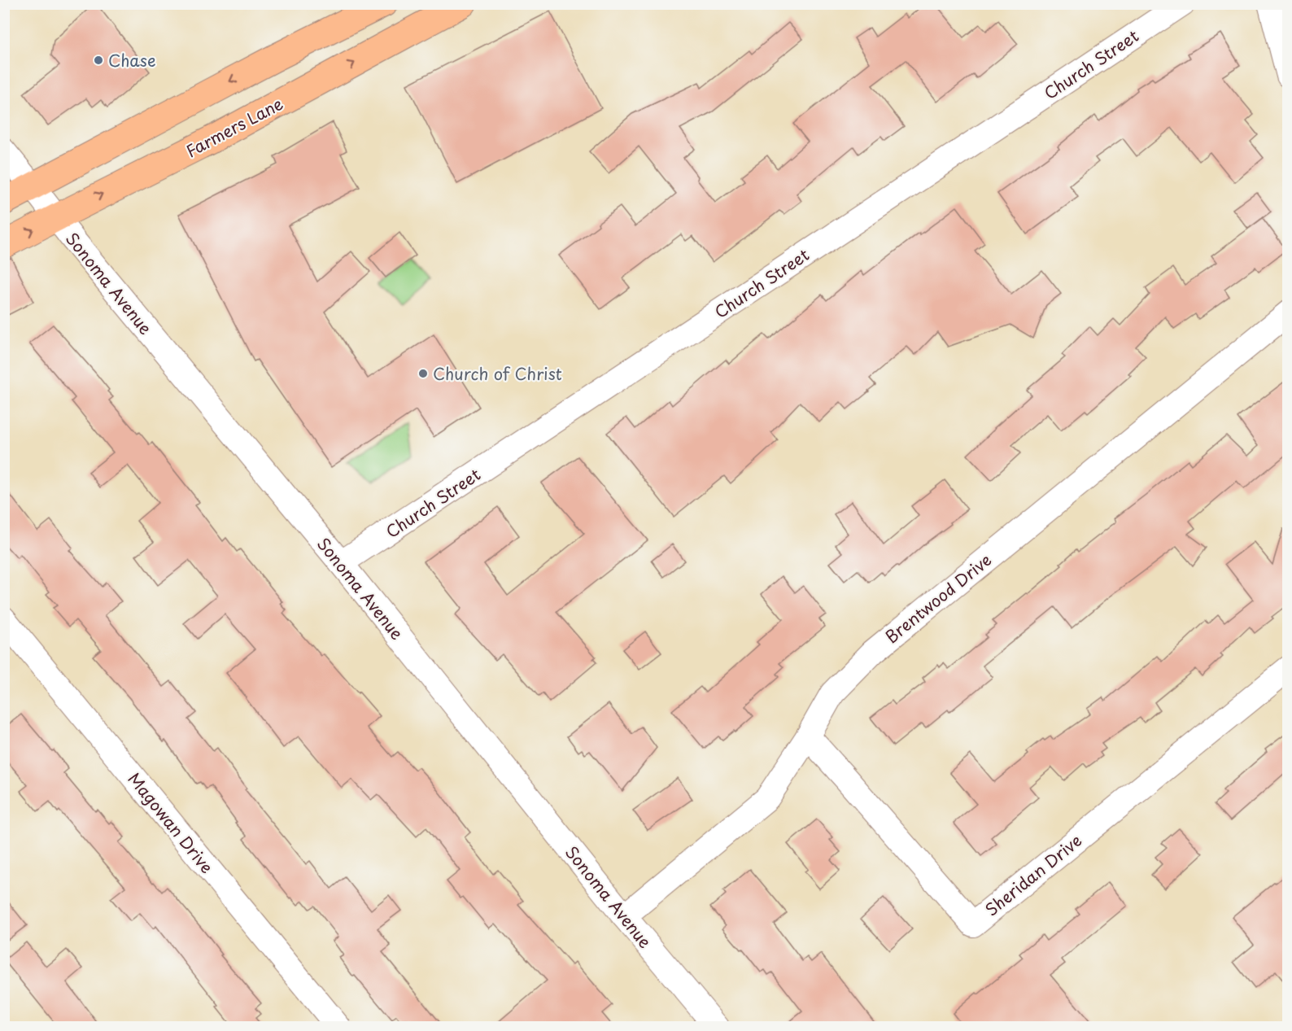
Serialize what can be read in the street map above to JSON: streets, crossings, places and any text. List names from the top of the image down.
{
  "streets": {
    "main road": ["Farmers Lane"],
    "street": [
      "Church Street",
      "Sonoma Avenue",
      "Brentwood Drive",
      "Magowan Drive",
      "Sheridan Drive"
    ]
  },
  "crossings": [
    ["Church Street", "Sonoma Avenue"],
    ["Farmers Lane", "Sonoma Avenue"],
    ["Sonoma Avenue", "Brentwood Drive"],
    ["Brentwood Drive", "Sheridan Drive"]
  ],
  "places": ["Chase", "Church of Christ"]
}
